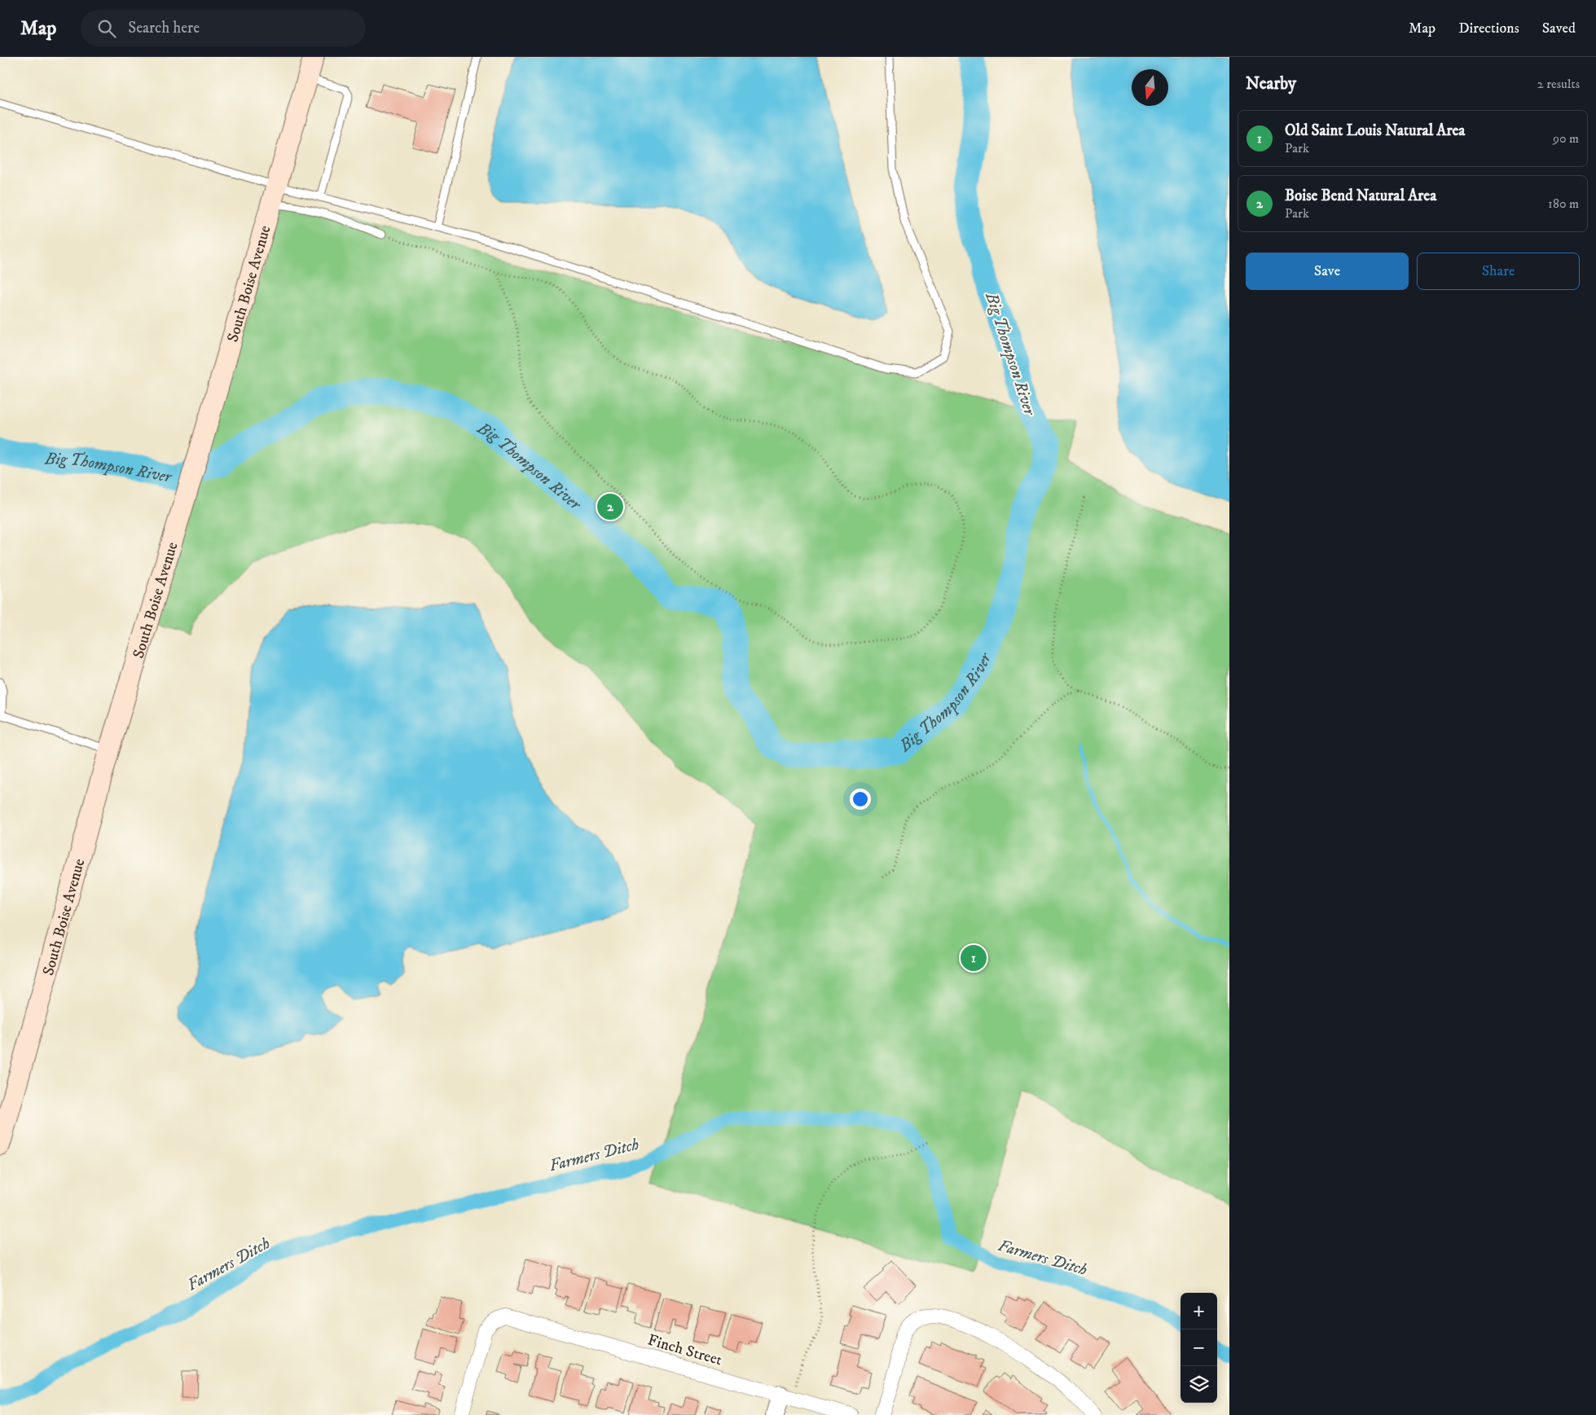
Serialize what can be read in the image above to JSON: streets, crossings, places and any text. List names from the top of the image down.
{
  "streets": {
    "main road": ["South Boise Avenue"],
    "street": ["Finch Street"]
  },
  "water": ["Big Thompson River", "Farmers Ditch"],
  "north": "bottom",
  "page": {
    "header": "Map",
    "search": "Search here",
    "nav": ["Map", "Directions", "Saved"],
    "heading": ["Nearby", "2 results"],
    "list": [
      {
        "mark": "1",
        "name": "Old Saint Louis Natural Area",
        "note": "Park",
        "value": "90 m"
      },
      {
        "mark": "2",
        "name": "Boise Bend Natural Area",
        "note": "Park",
        "value": "180 m"
      }
    ],
    "buttons": ["Save", "Share"],
    "pins": ["2", "1"],
    "map_buttons": ["+", "−"]
  }
}
